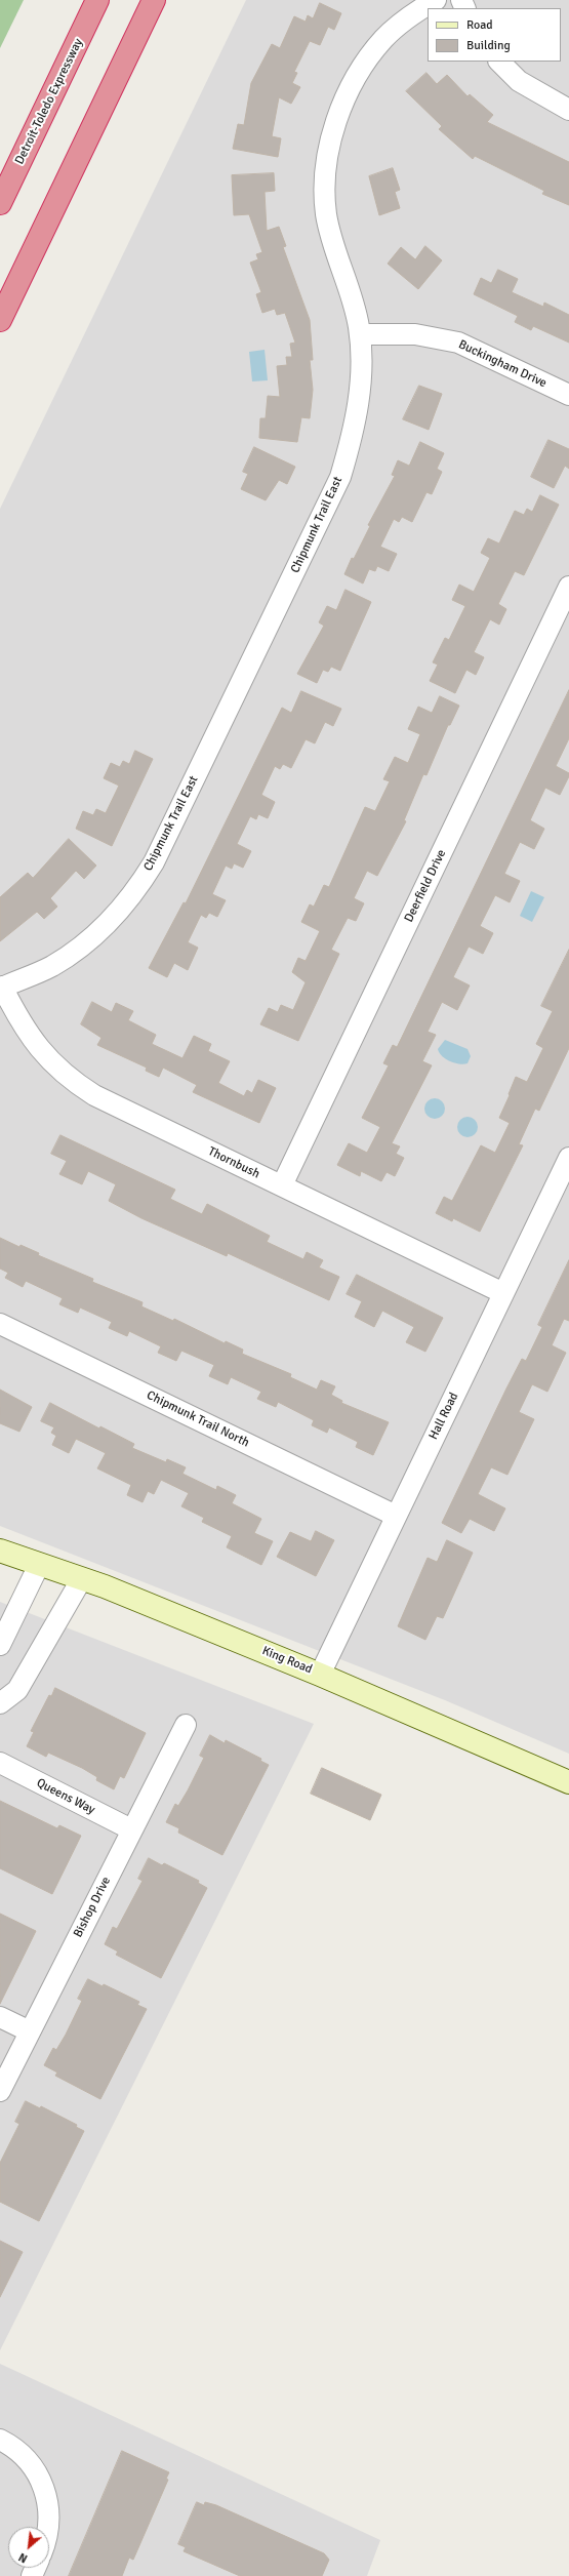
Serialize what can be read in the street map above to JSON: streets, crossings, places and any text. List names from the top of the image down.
{
  "streets": {
    "highway": ["Detroit-Toledo Expressway"],
    "main road": ["King Road"],
    "street": [
      "Buckingham Drive",
      "Chipmunk Trail East",
      "Deerfield Drive",
      "Thornbush",
      "Hall Road",
      "Chipmunk Trail North",
      "Queens Way",
      "Bishop Drive"
    ]
  },
  "crossings": [
    ["Buckingham Drive", "Chipmunk Trail East"],
    ["Chipmunk Trail East", "Thornbush"],
    ["Deerfield Drive", "Thornbush"],
    ["Thornbush", "Hall Road"],
    ["Hall Road", "Chipmunk Trail North"],
    ["Hall Road", "King Road"],
    ["Queens Way", "Bishop Drive"]
  ],
  "legend": ["Road", "Building"],
  "north": "bottom left"
}
